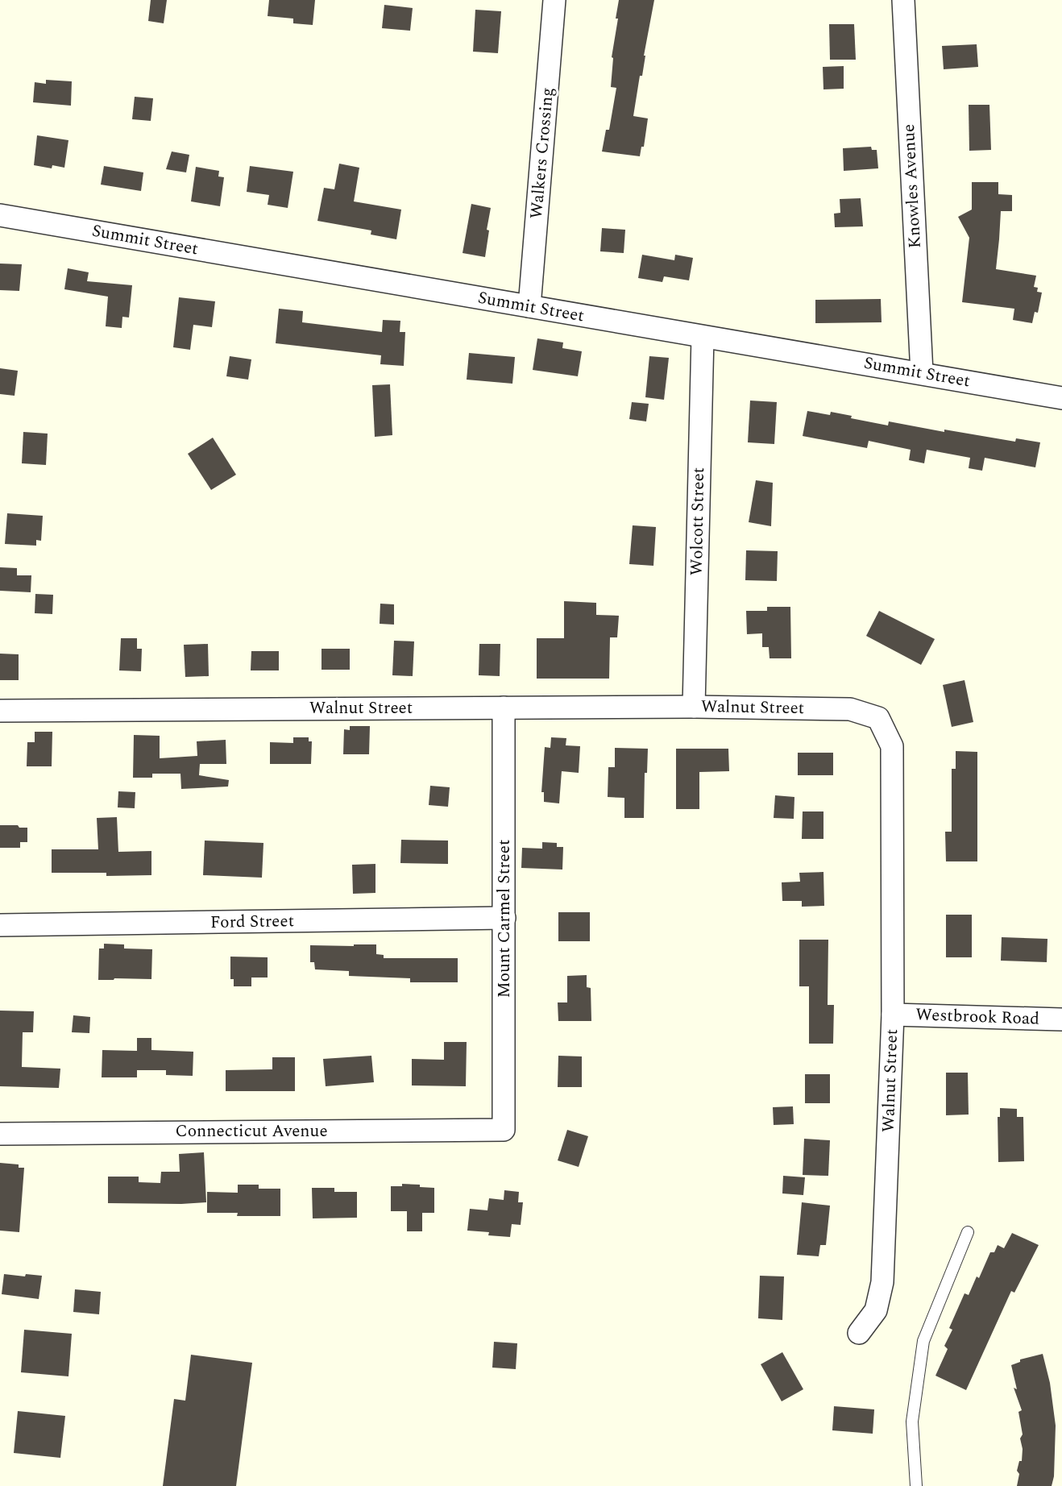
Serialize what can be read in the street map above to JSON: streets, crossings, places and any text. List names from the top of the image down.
{
  "streets": {
    "street": [
      "Walkers Crossing",
      "Knowles Avenue",
      "Summit Street",
      "Wolcott Street",
      "Walnut Street",
      "Mount Carmel Street",
      "Ford Street",
      "Westbrook Road",
      "Connecticut Avenue"
    ]
  },
  "crossings": [
    ["Walkers Crossing", "Summit Street"],
    ["Knowles Avenue", "Summit Street"],
    ["Summit Street", "Wolcott Street"],
    ["Wolcott Street", "Walnut Street"],
    ["Walnut Street", "Mount Carmel Street"],
    ["Walnut Street", "Westbrook Road"],
    ["Mount Carmel Street", "Ford Street"],
    ["Mount Carmel Street", "Connecticut Avenue"]
  ]
}
